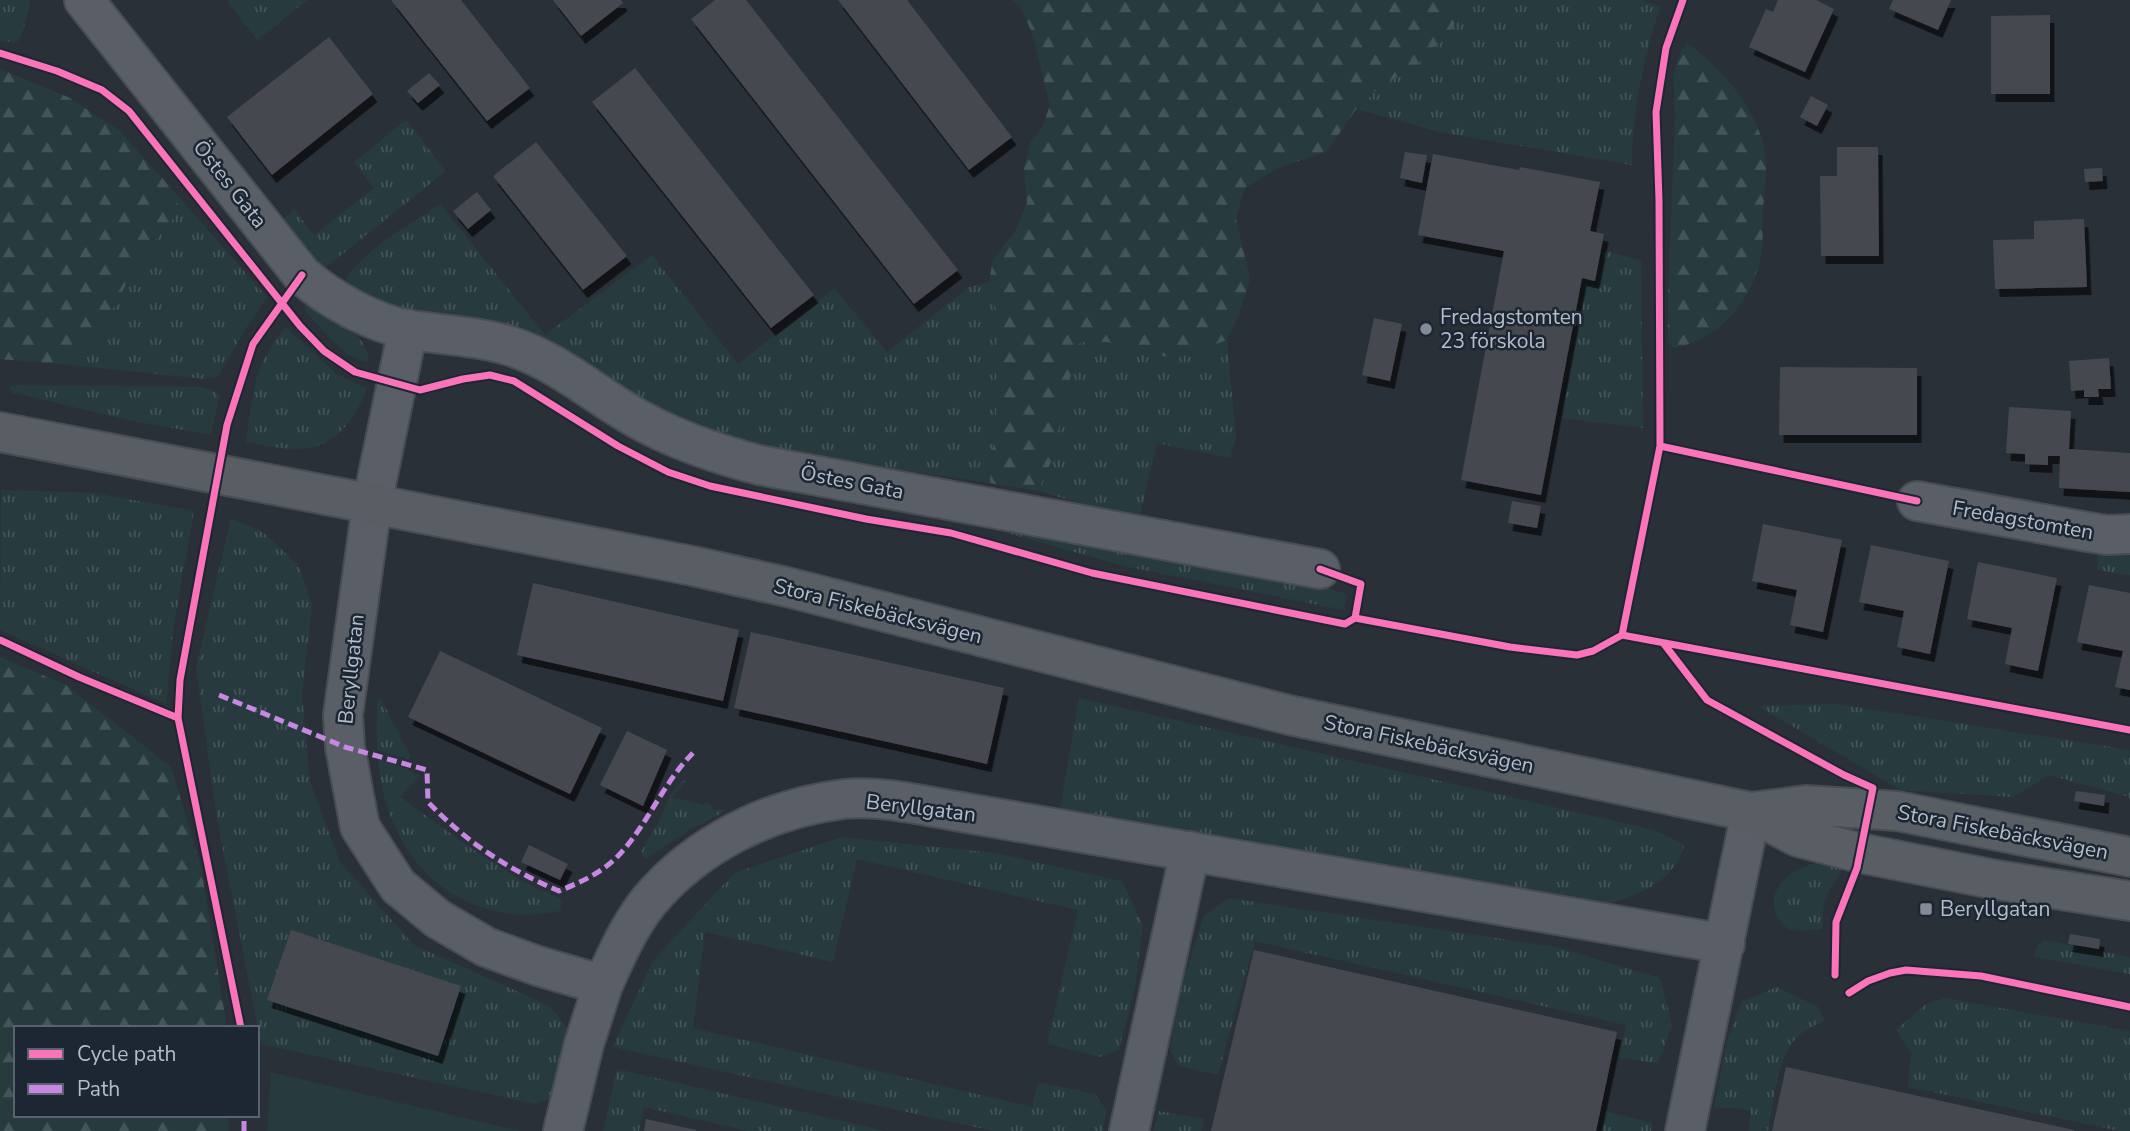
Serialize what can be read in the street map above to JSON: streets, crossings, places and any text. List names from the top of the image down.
{
  "streets": {
    "street": [
      "Östes Gata",
      "Fredagstomten",
      "Stora Fiskebäcksvägen",
      "Beryllgatan"
    ]
  },
  "crossings": [
    ["Stora Fiskebäcksvägen", "Beryllgatan"]
  ],
  "places": {
    "other": ["Fredagstomten 23 förskola"],
    "transit": ["Beryllgatan"]
  },
  "legend": ["Cycle path", "Path"]
}
